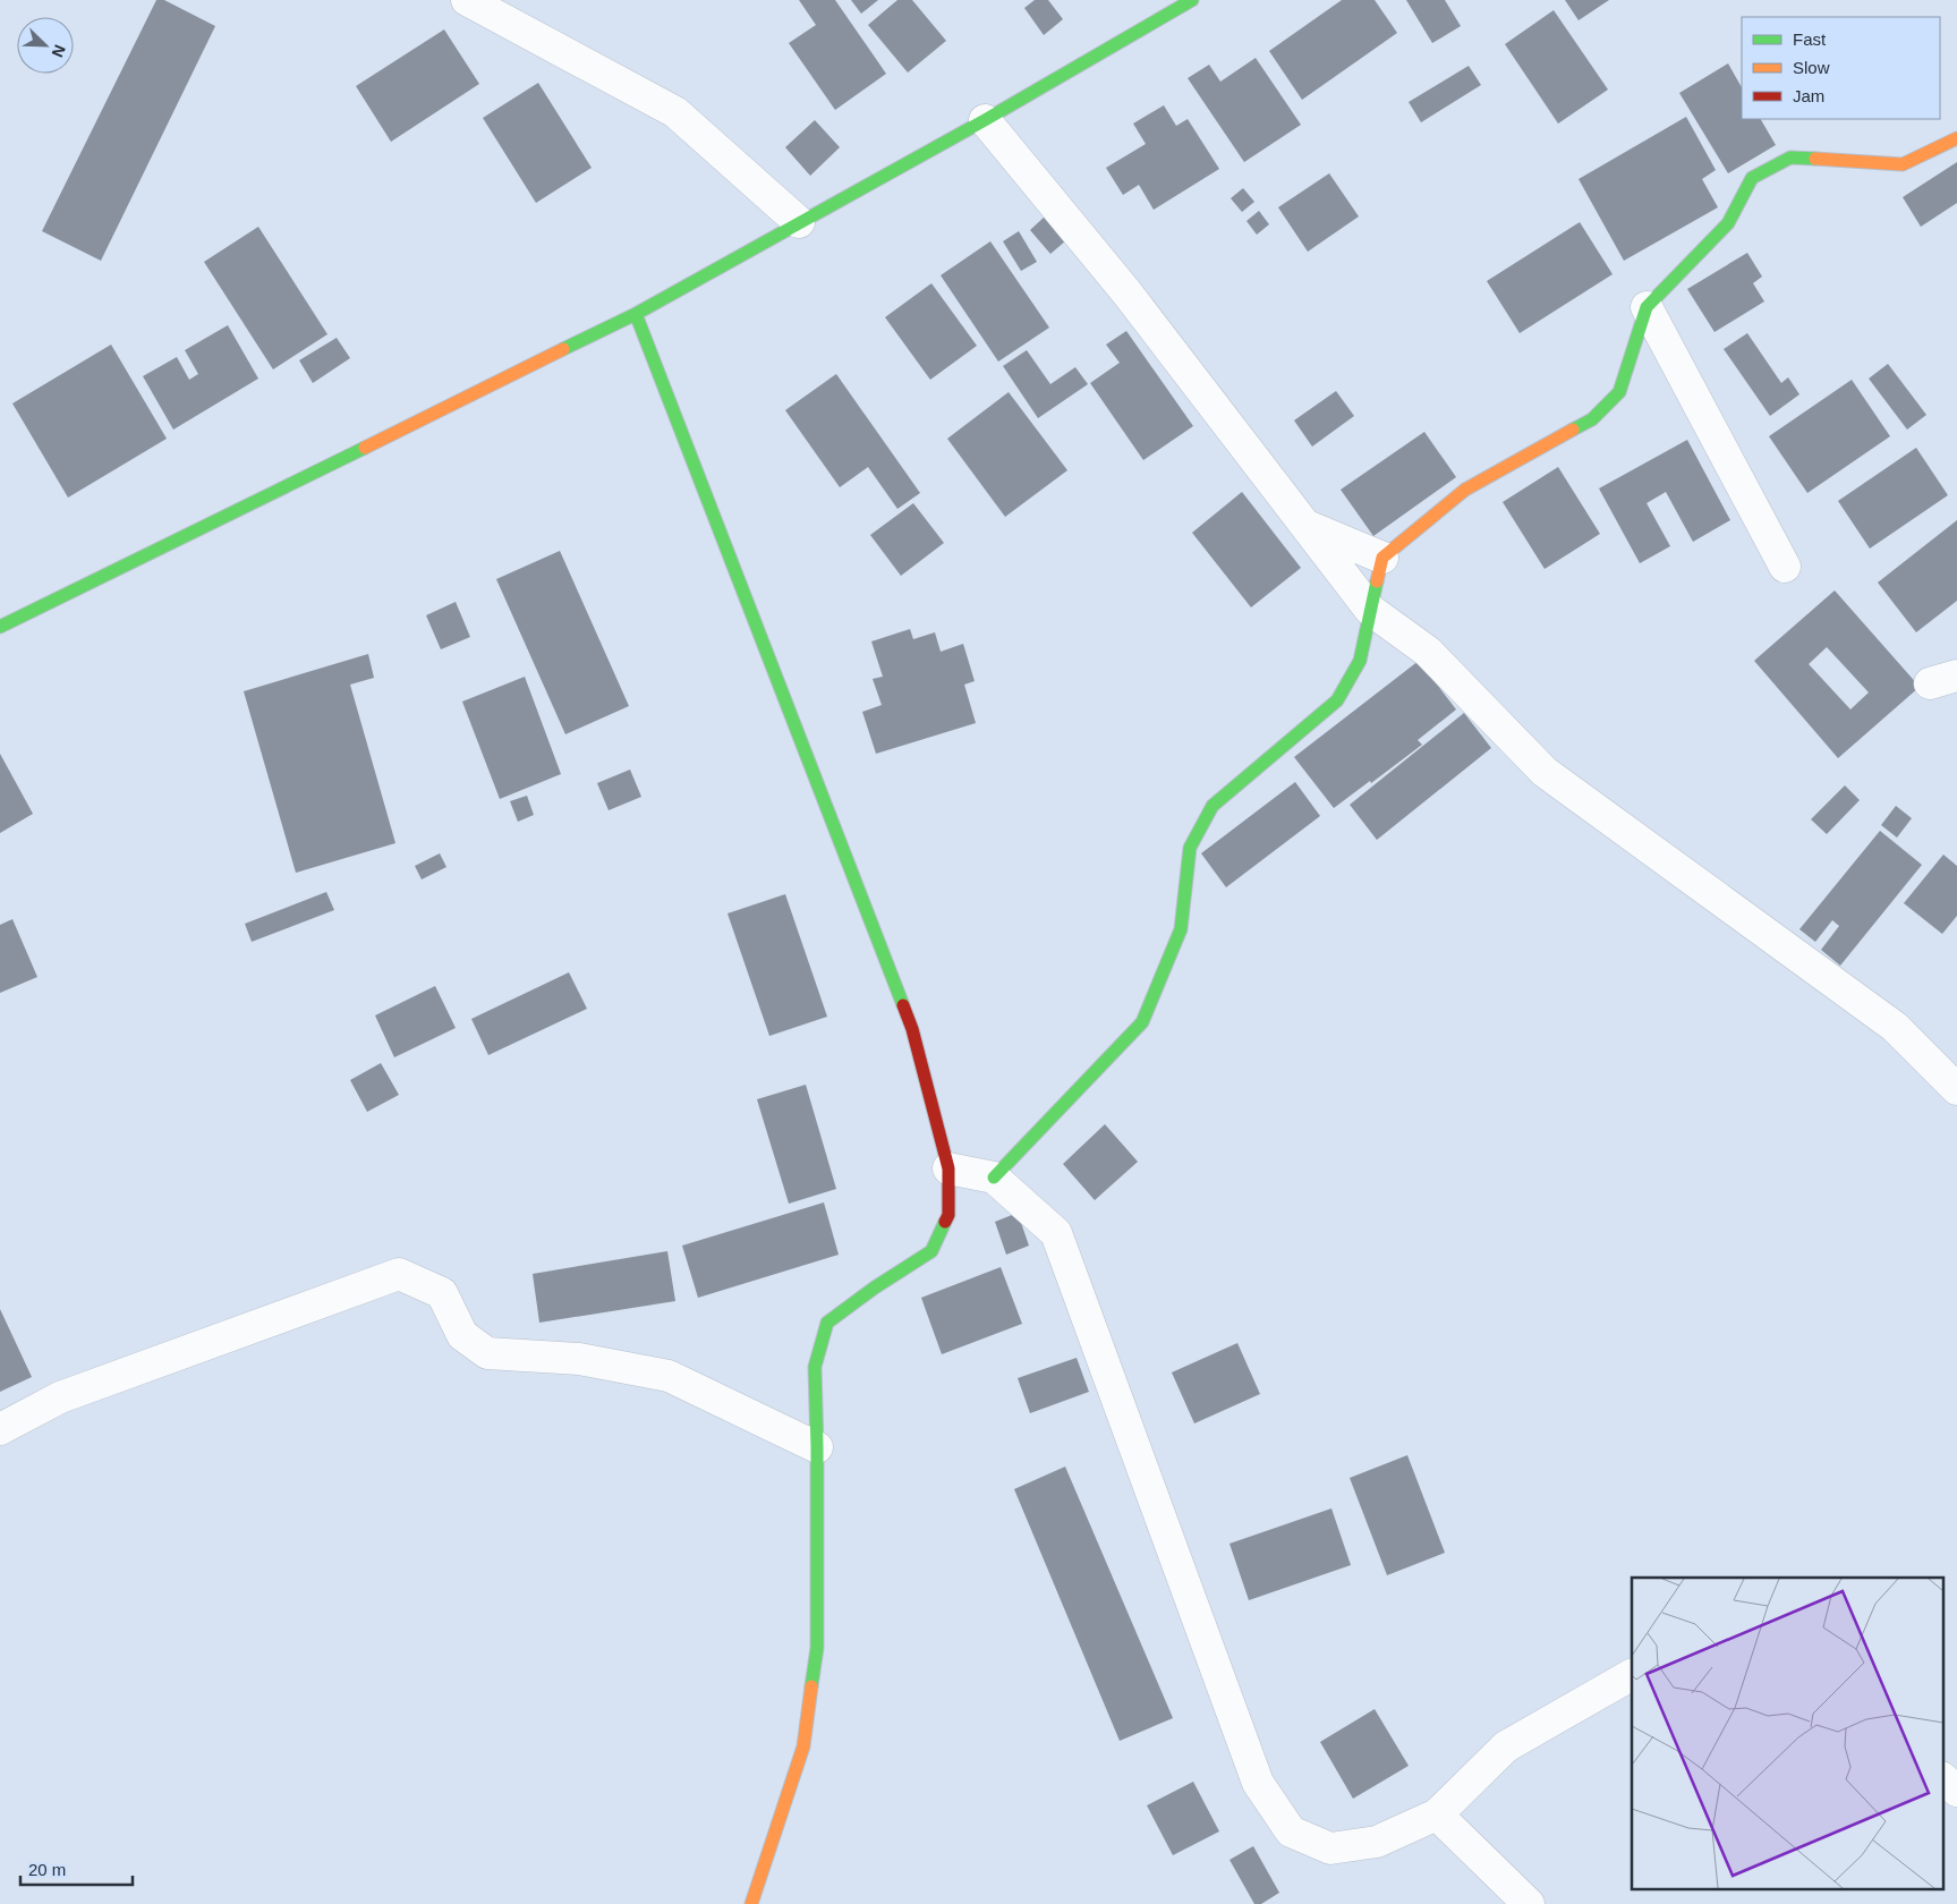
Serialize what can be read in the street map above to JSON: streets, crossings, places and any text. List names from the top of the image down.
{
  "legend": ["Fast", "Slow", "Jam"],
  "scale_bar": "20 m",
  "north": "bottom right"
}
